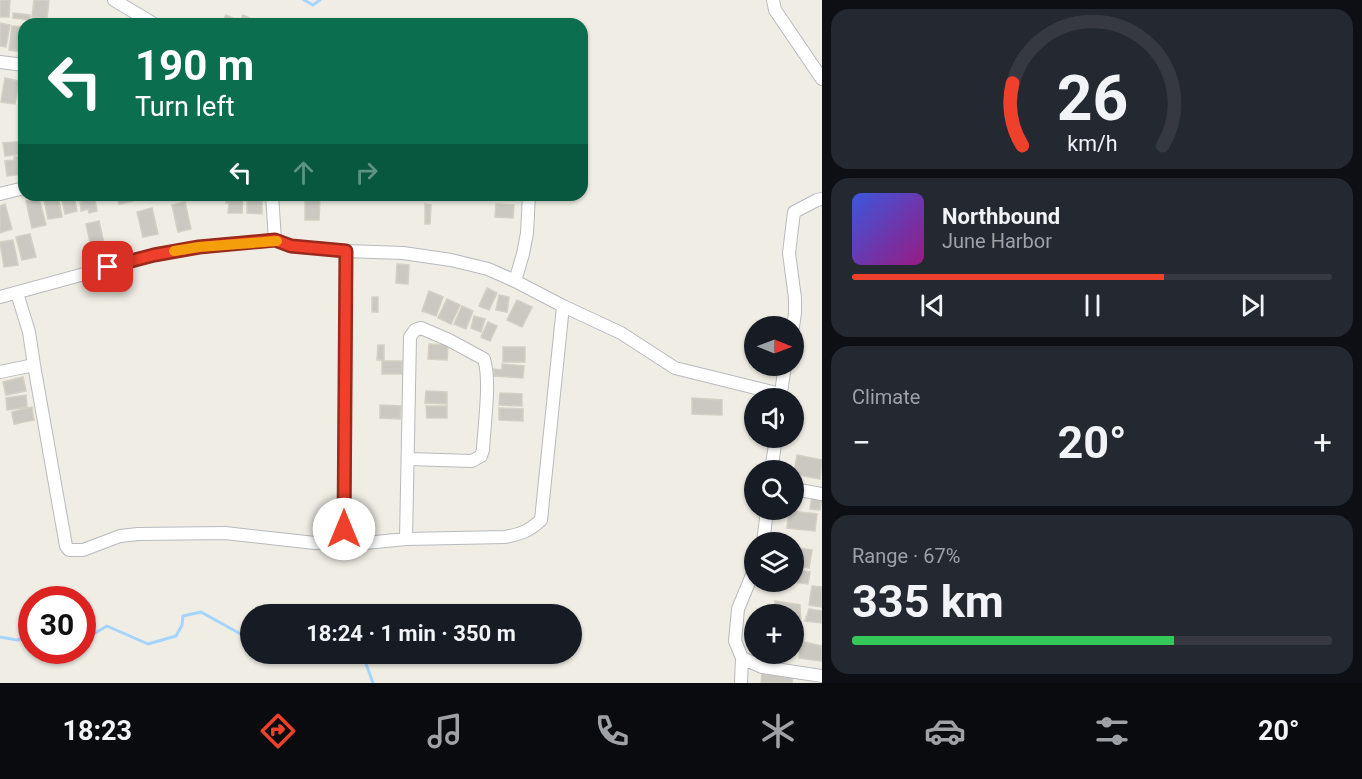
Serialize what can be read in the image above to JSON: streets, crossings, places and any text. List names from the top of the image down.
{
  "north": "right",
  "page": {
    "turn": ["190 m", "Turn left"],
    "song": ["Northbound", "June Harbor"],
    "map_buttons": "+",
    "tile": [
      "Climate",
      ["Range · 67%", "335 km"]
    ],
    "heat": ["−", "20°", "+"],
    "limit": "30",
    "trip": "18:24 · 1 min · 350 m",
    "tabs": ["18:23", "20°"],
    "gauge": ["26", "km/h"]
  }
}
